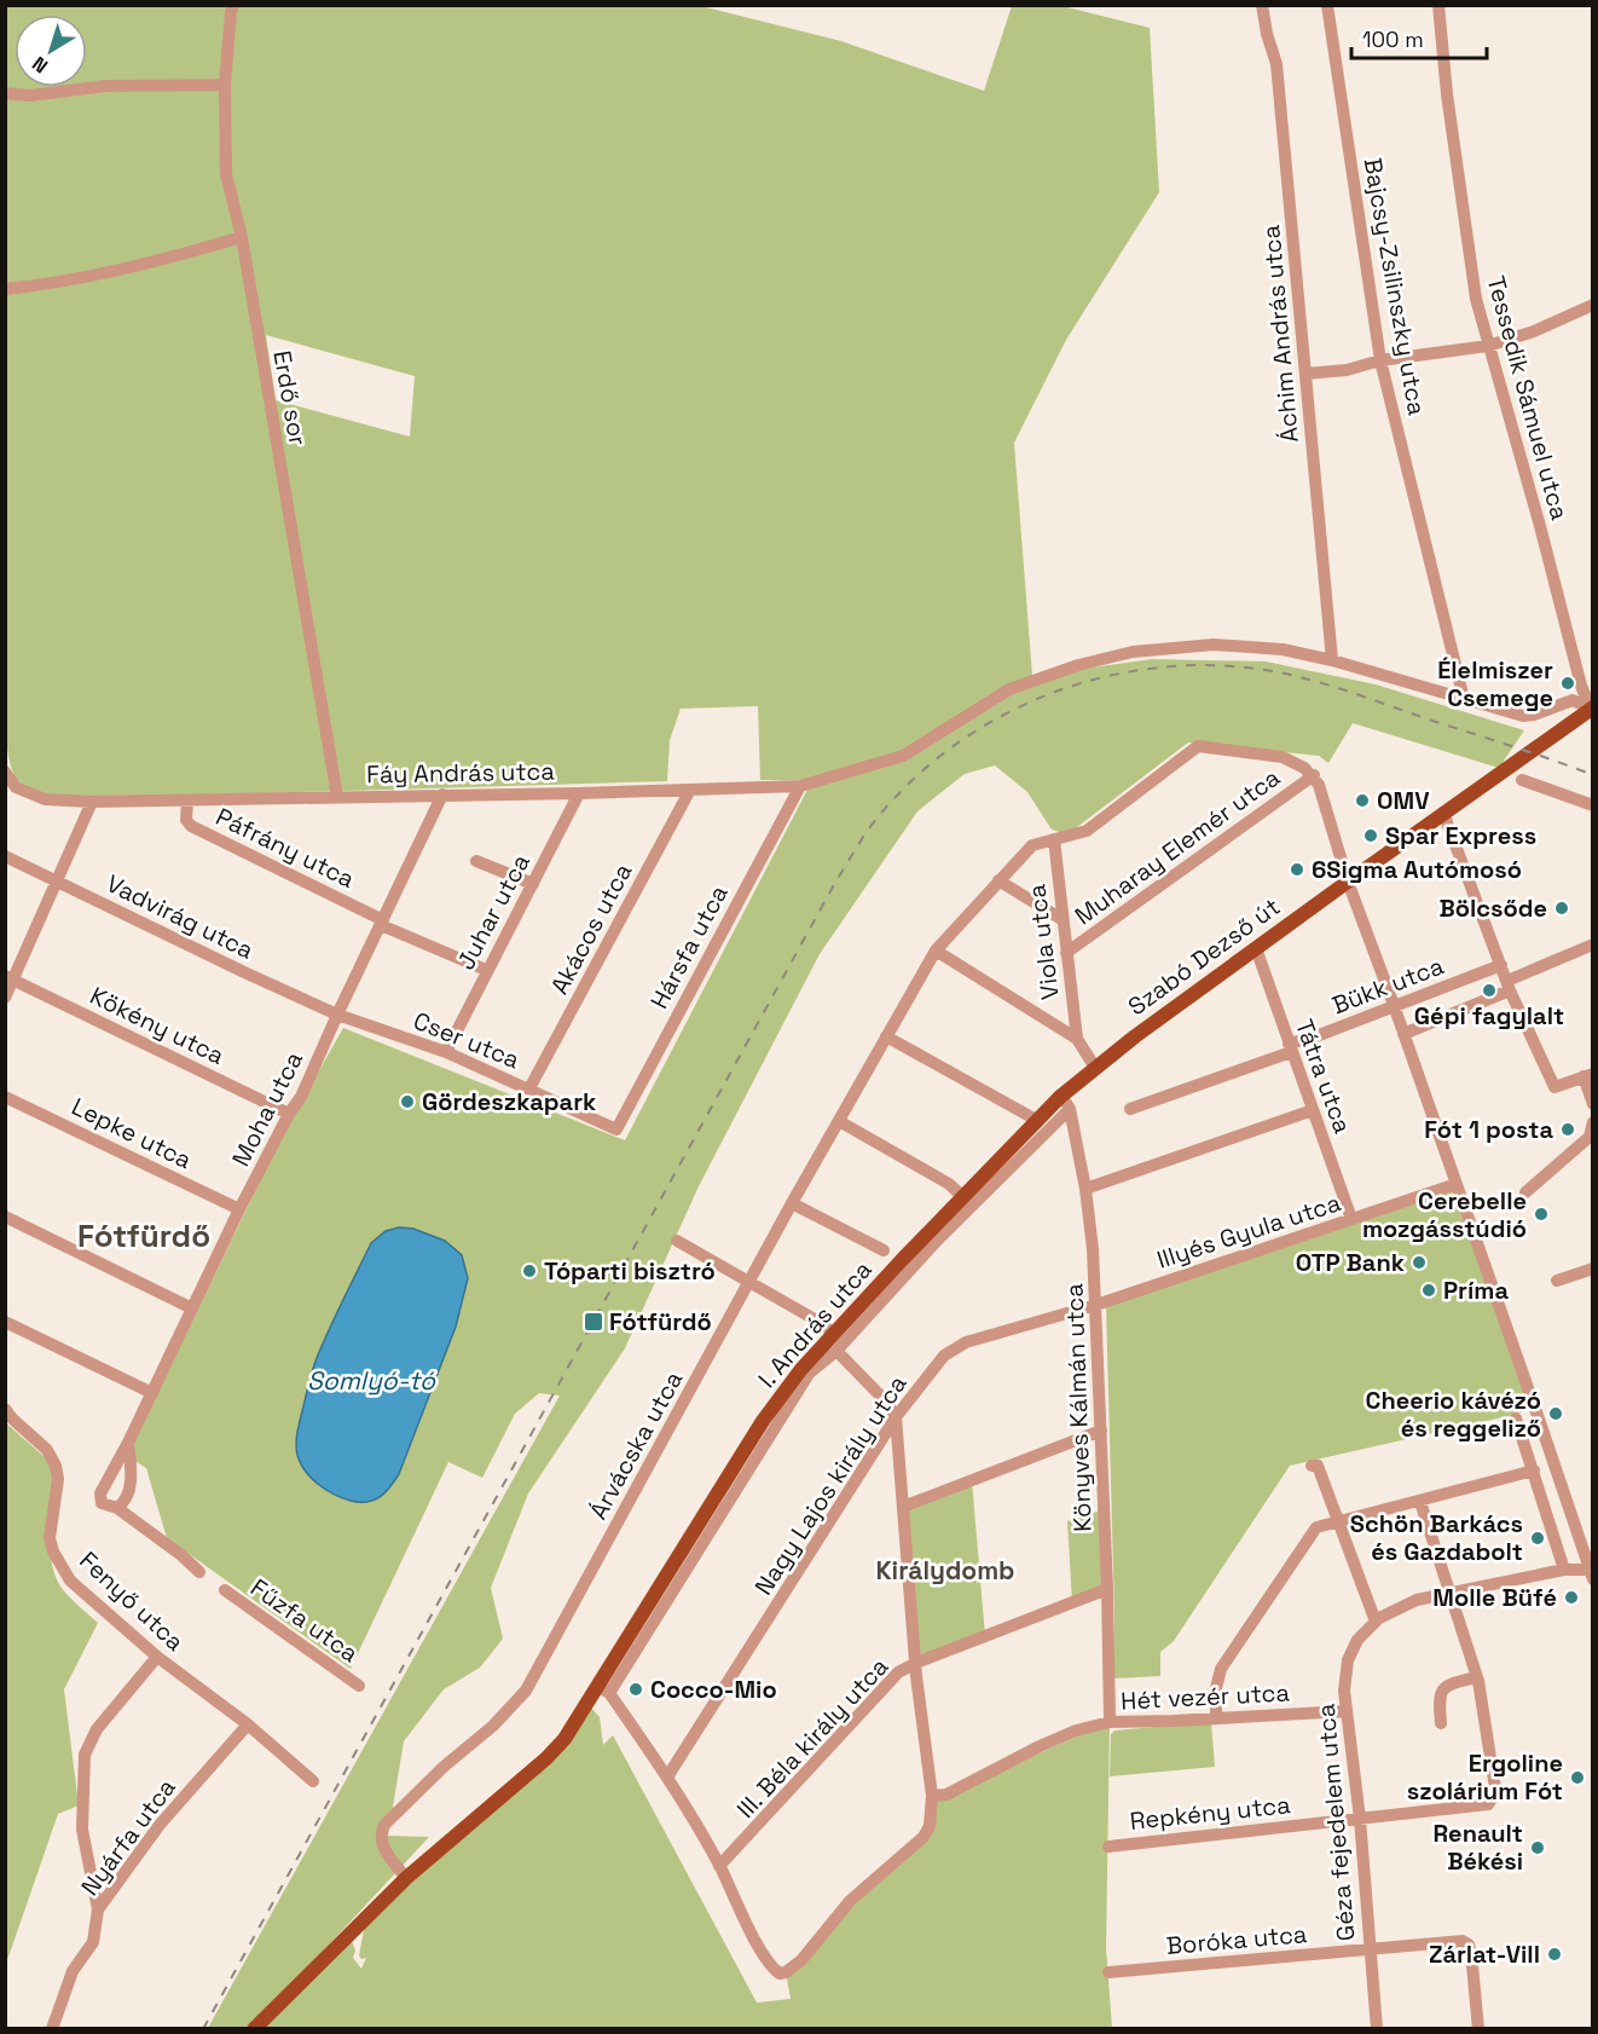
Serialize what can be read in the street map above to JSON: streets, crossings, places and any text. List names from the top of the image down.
{
  "streets": {
    "main road": ["Szabó Dezső út", "I. András utca"],
    "street": [
      "Bajcsy-Zsilinszky utca",
      "Áchim András utca",
      "Erdő sor",
      "Tessedik Sámuel utca",
      "Fáy András utca",
      "Muharay Elemér utca",
      "Páfrány utca",
      "Juhar utca",
      "Vadvirág utca",
      "Akácos utca",
      "Viola utca",
      "Hársfa utca",
      "Bükk utca",
      "Kökény utca",
      "Cser utca",
      "Tátra utca",
      "Moha utca",
      "Lepke utca",
      "Illyés Gyula utca",
      "Könyves Kálmán utca",
      "Árvácska utca",
      "Nagy Lajos király utca",
      "Fenyő utca",
      "Fűzfa utca",
      "Hét vezér utca",
      "III. Béla király utca",
      "Repkény utca",
      "Géza fejedelem utca",
      "Nyárfa utca",
      "Boróka utca"
    ]
  },
  "crossings": [
    ["Bajcsy-Zsilinszky utca", "Fáy András utca"],
    ["Áchim András utca", "Fáy András utca"],
    ["Erdő sor", "Fáy András utca"],
    ["Tessedik Sámuel utca", "Fáy András utca"],
    ["Tessedik Sámuel utca", "Szabó Dezső út"],
    ["Fáy András utca", "Páfrány utca"],
    ["Fáy András utca", "Juhar utca"],
    ["Fáy András utca", "Akácos utca"],
    ["Fáy András utca", "Hársfa utca"],
    ["Fáy András utca", "Szabó Dezső út"],
    ["Fáy András utca", "Moha utca"],
    ["Muharay Elemér utca", "Viola utca"],
    ["Muharay Elemér utca", "Árvácska utca"],
    ["Páfrány utca", "Moha utca"],
    ["Juhar utca", "Cser utca"],
    ["Vadvirág utca", "Cser utca"],
    ["Vadvirág utca", "Moha utca"],
    ["Akácos utca", "Cser utca"],
    ["Viola utca", "Árvácska utca"],
    ["Hársfa utca", "Cser utca"],
    ["Szabó Dezső út", "Tátra utca"],
    ["Szabó Dezső út", "I. András utca"],
    ["Szabó Dezső út", "Könyves Kálmán utca"],
    ["Bükk utca", "Tátra utca"],
    ["Kökény utca", "Moha utca"],
    ["Cser utca", "Moha utca"],
    ["Tátra utca", "Illyés Gyula utca"],
    ["Moha utca", "Lepke utca"],
    ["Illyés Gyula utca", "Könyves Kálmán utca"],
    ["Illyés Gyula utca", "Nagy Lajos király utca"],
    ["I. András utca", "Könyves Kálmán utca"],
    ["Könyves Kálmán utca", "Nagy Lajos király utca"],
    ["Könyves Kálmán utca", "Hét vezér utca"],
    ["Könyves Kálmán utca", "III. Béla király utca"],
    ["Fenyő utca", "Nyárfa utca"],
    ["Hét vezér utca", "Géza fejedelem utca"],
    ["Repkény utca", "Géza fejedelem utca"],
    ["Géza fejedelem utca", "Boróka utca"]
  ],
  "districts": ["Fótfürdő", "Királydomb"],
  "water": ["Somlyó-tó"],
  "places": {
    "other": [
      "Élelmiszer Csemege",
      "OMV",
      "Spar Express",
      "6Sigma Autómosó",
      "Bölcsőde",
      "Gépi fagylalt",
      "Gördeszkapark",
      "Fót 1 posta",
      "Cerebelle mozgásstúdió",
      "OTP Bank",
      "Tóparti bisztró",
      "Príma",
      "Cheerio kávézó és reggeliző",
      "Schön Barkács és Gazdabolt",
      "Molle Büfé",
      "Cocco-Mio",
      "Ergoline szolárium Fót",
      "Renault Békési",
      "Zárlat-Vill"
    ],
    "transit": ["Fótfürdő"]
  },
  "scale_bar": "100 m",
  "north": "bottom left"
}
